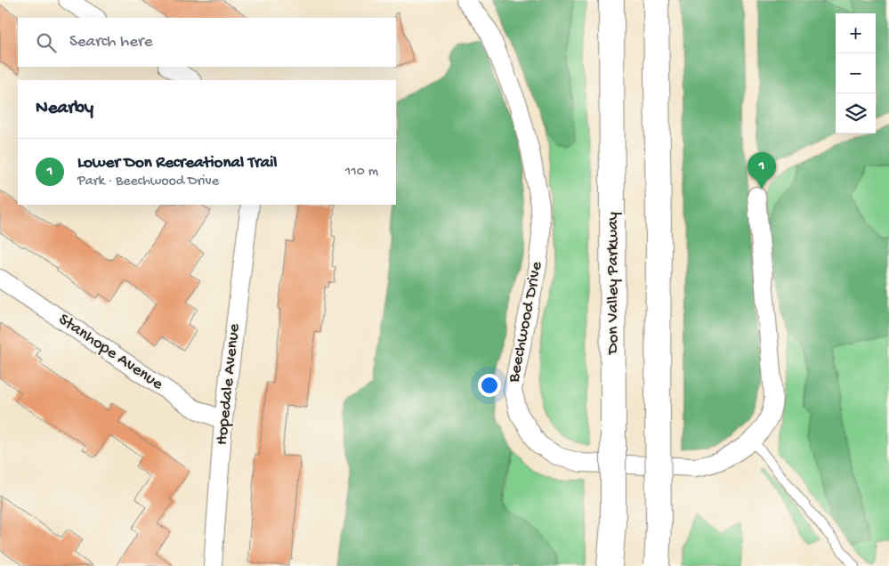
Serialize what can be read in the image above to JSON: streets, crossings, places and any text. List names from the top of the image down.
{
  "streets": {
    "highway": ["Don Valley Parkway"],
    "street": ["Beechwood Drive", "Stanhope Avenue", "Hopedale Avenue"]
  },
  "crossings": [
    ["Stanhope Avenue", "Hopedale Avenue"]
  ],
  "page": {
    "map_buttons": ["+", "−"],
    "search": "Search here",
    "heading": "Nearby",
    "list": [
      {
        "mark": "1",
        "name": "Lower Don Recreational Trail",
        "note": "Park · Beechwood Drive",
        "value": "110 m"
      }
    ],
    "pins": "1"
  }
}
